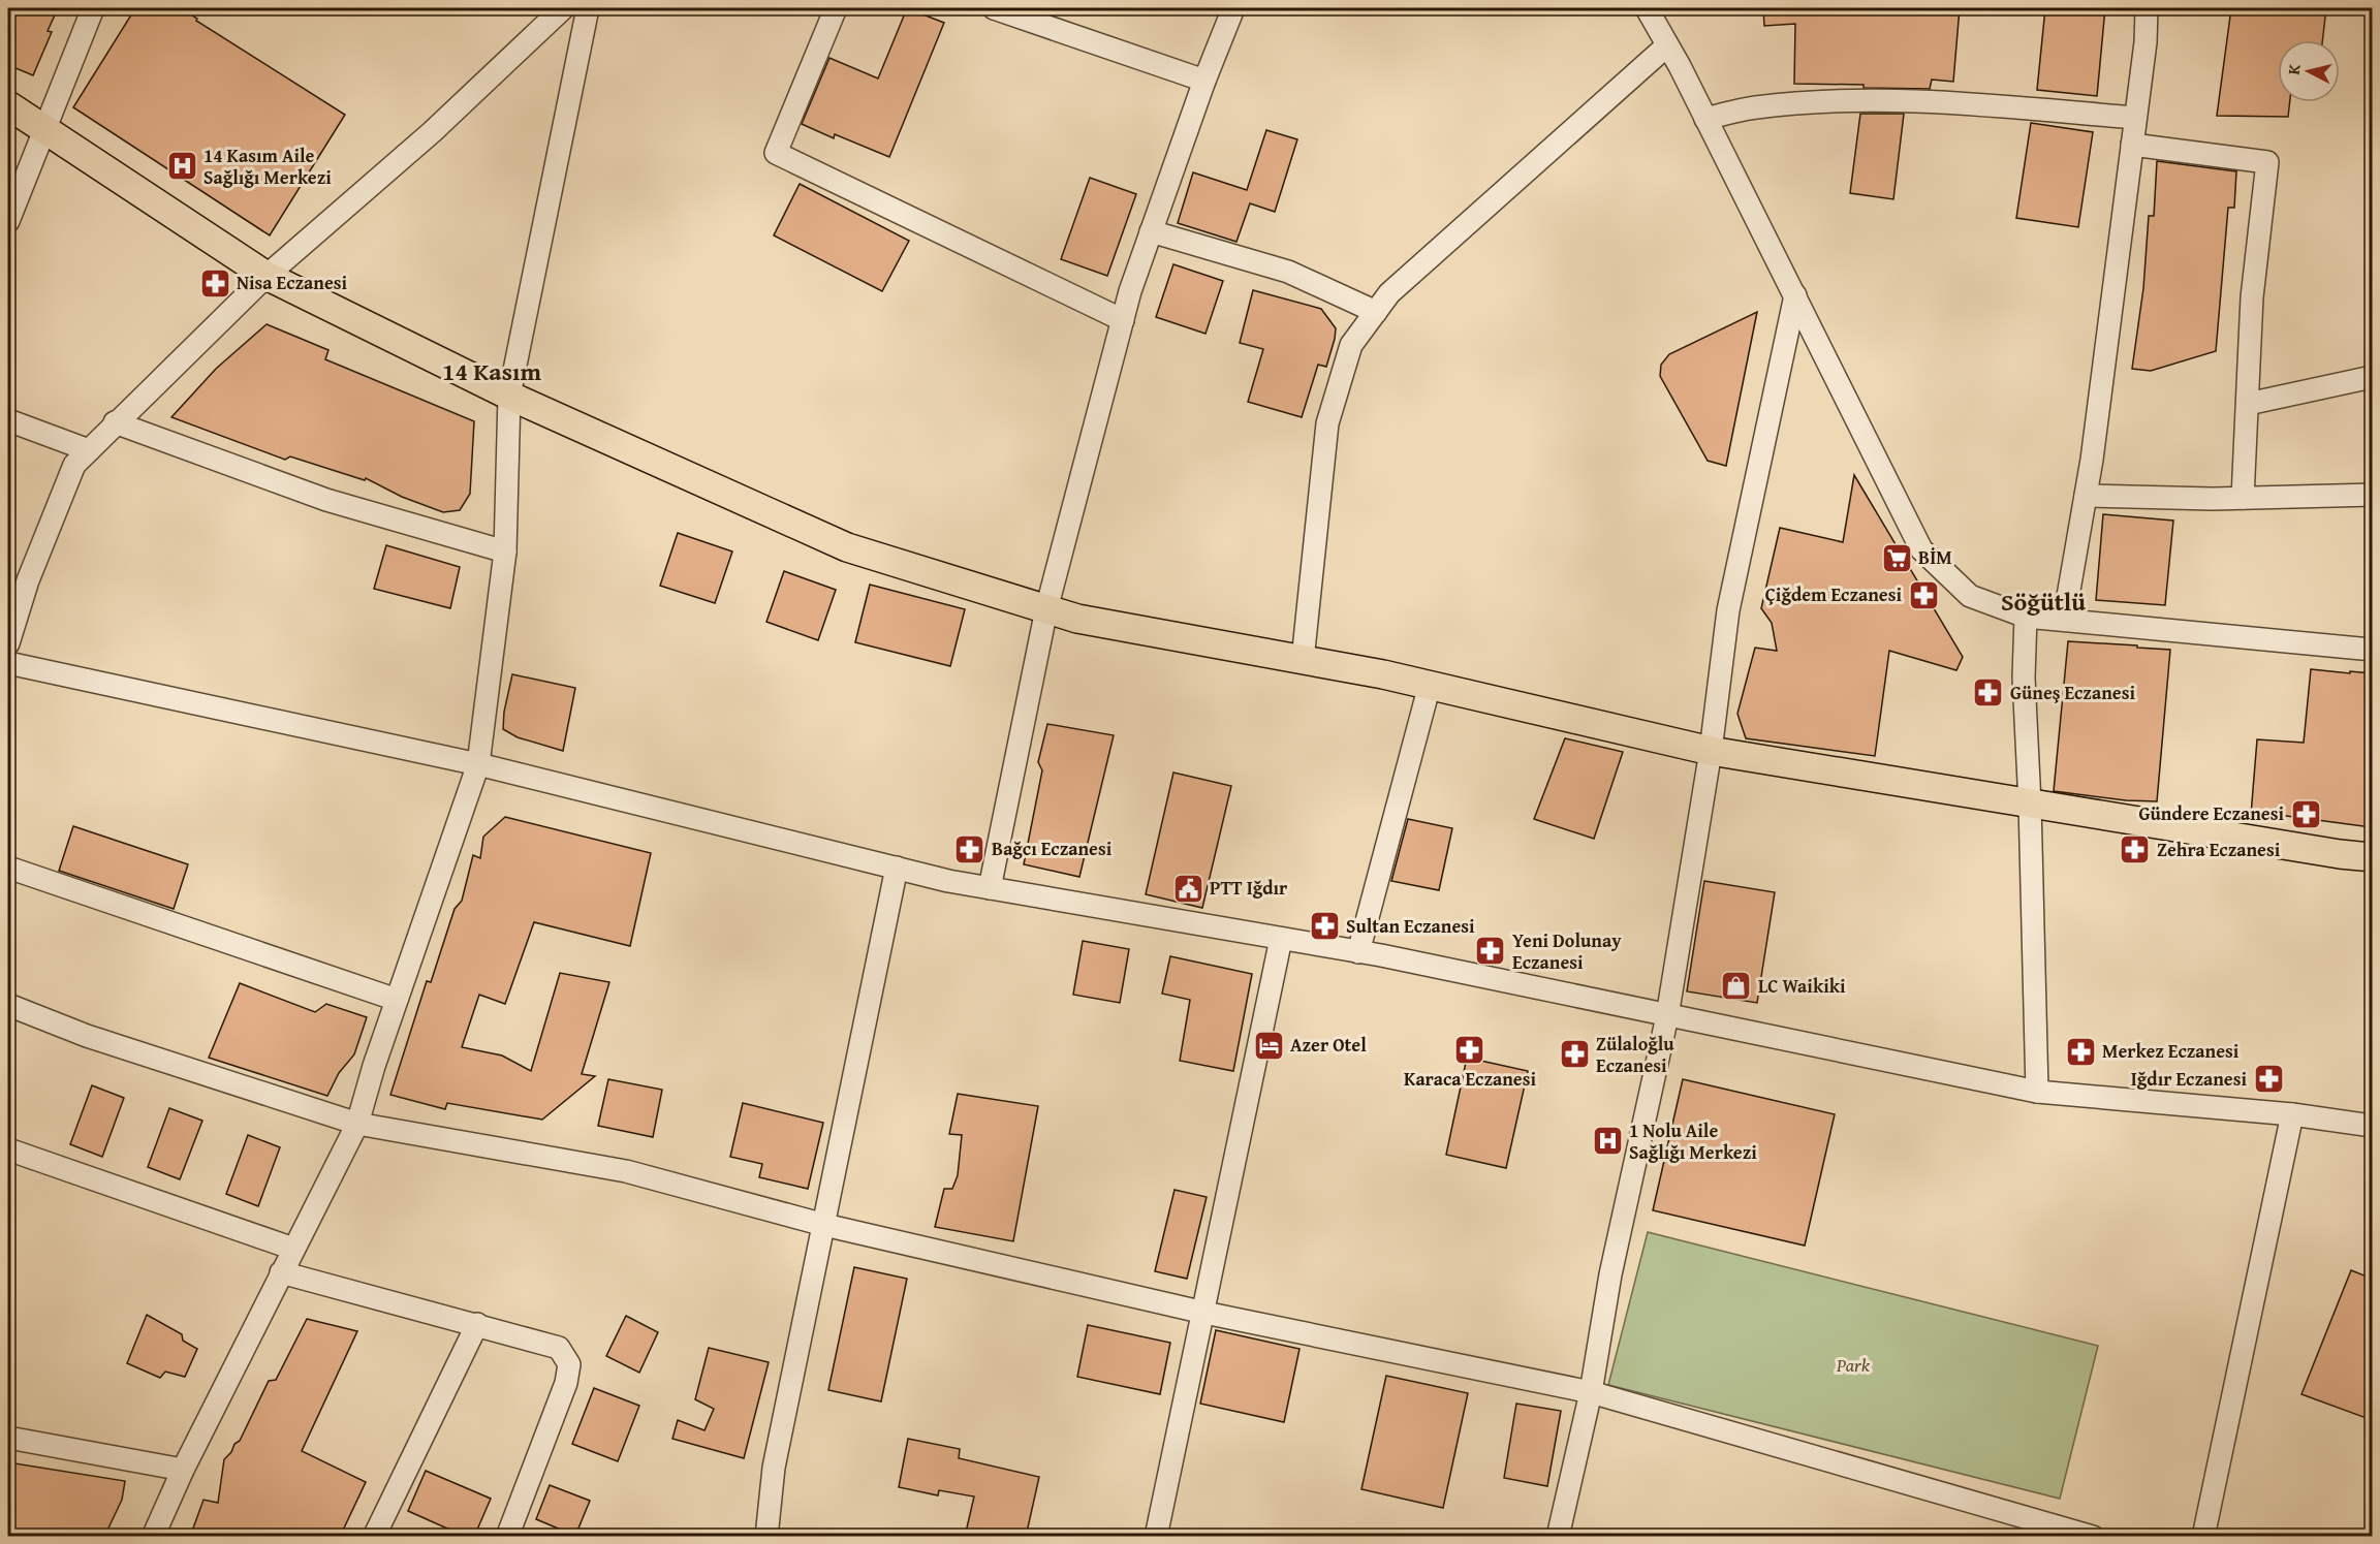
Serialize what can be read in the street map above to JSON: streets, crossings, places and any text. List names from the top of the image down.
{
  "districts": ["14 Kasım", "Söğütlü"],
  "parks": ["Park"],
  "places": {
    "hospital": ["14 Kasım Aile Sağlığı Merkezi", "1 Nolu Aile Sağlığı Merkezi"],
    "pharmacy": [
      "Nisa Eczanesi",
      "Çiğdem Eczanesi",
      "Güneş Eczanesi",
      "Gündere Eczanesi",
      "Bağcı Eczanesi",
      "Zehra Eczanesi",
      "Sultan Eczanesi",
      "Yeni Dolunay Eczanesi",
      "Karaca Eczanesi",
      "Merkez Eczanesi",
      "Zülaloğlu Eczanesi",
      "Iğdır Eczanesi"
    ],
    "supermarket": ["BİM"],
    "public building": ["PTT Iğdır"],
    "shop": ["LC Waikiki"],
    "hotel": ["Azer Otel"]
  },
  "north": "left"
}
